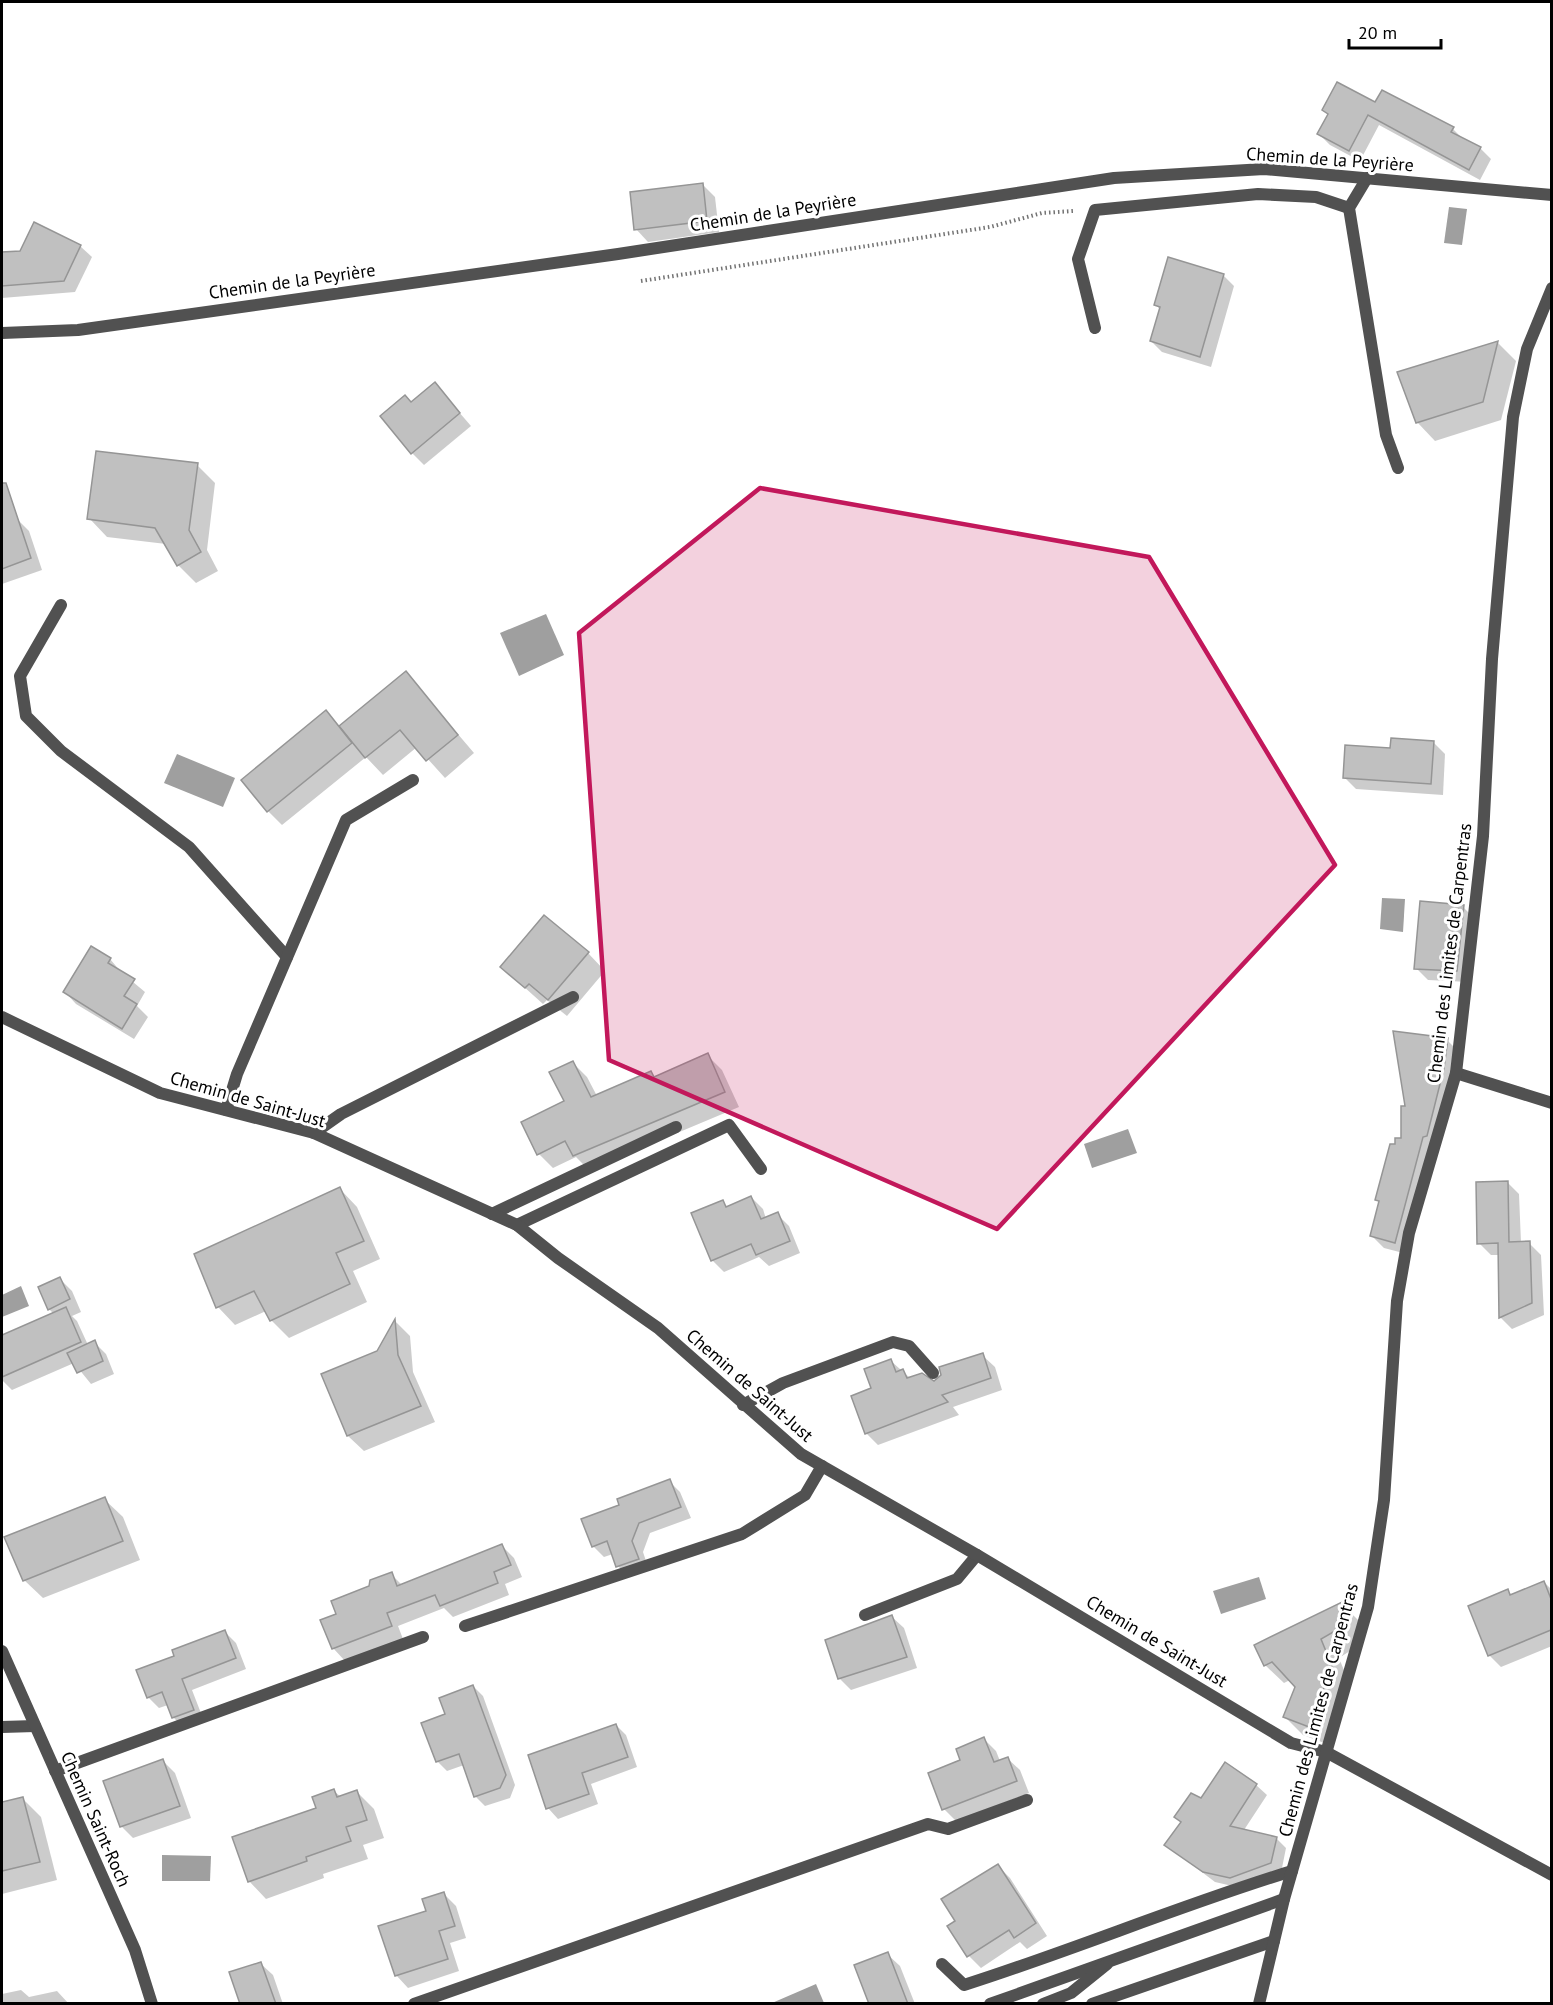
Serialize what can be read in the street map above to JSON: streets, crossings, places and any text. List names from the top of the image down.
{
  "streets": {
    "street": [
      "Chemin de la Peyrière",
      "Chemin des Limites de Carpentras",
      "Chemin de Saint-Just",
      "Chemin Saint-Roch"
    ]
  },
  "crossings": [
    ["Chemin des Limites de Carpentras", "Chemin de Saint-Just"]
  ],
  "scale_bar": "20 m"
}
